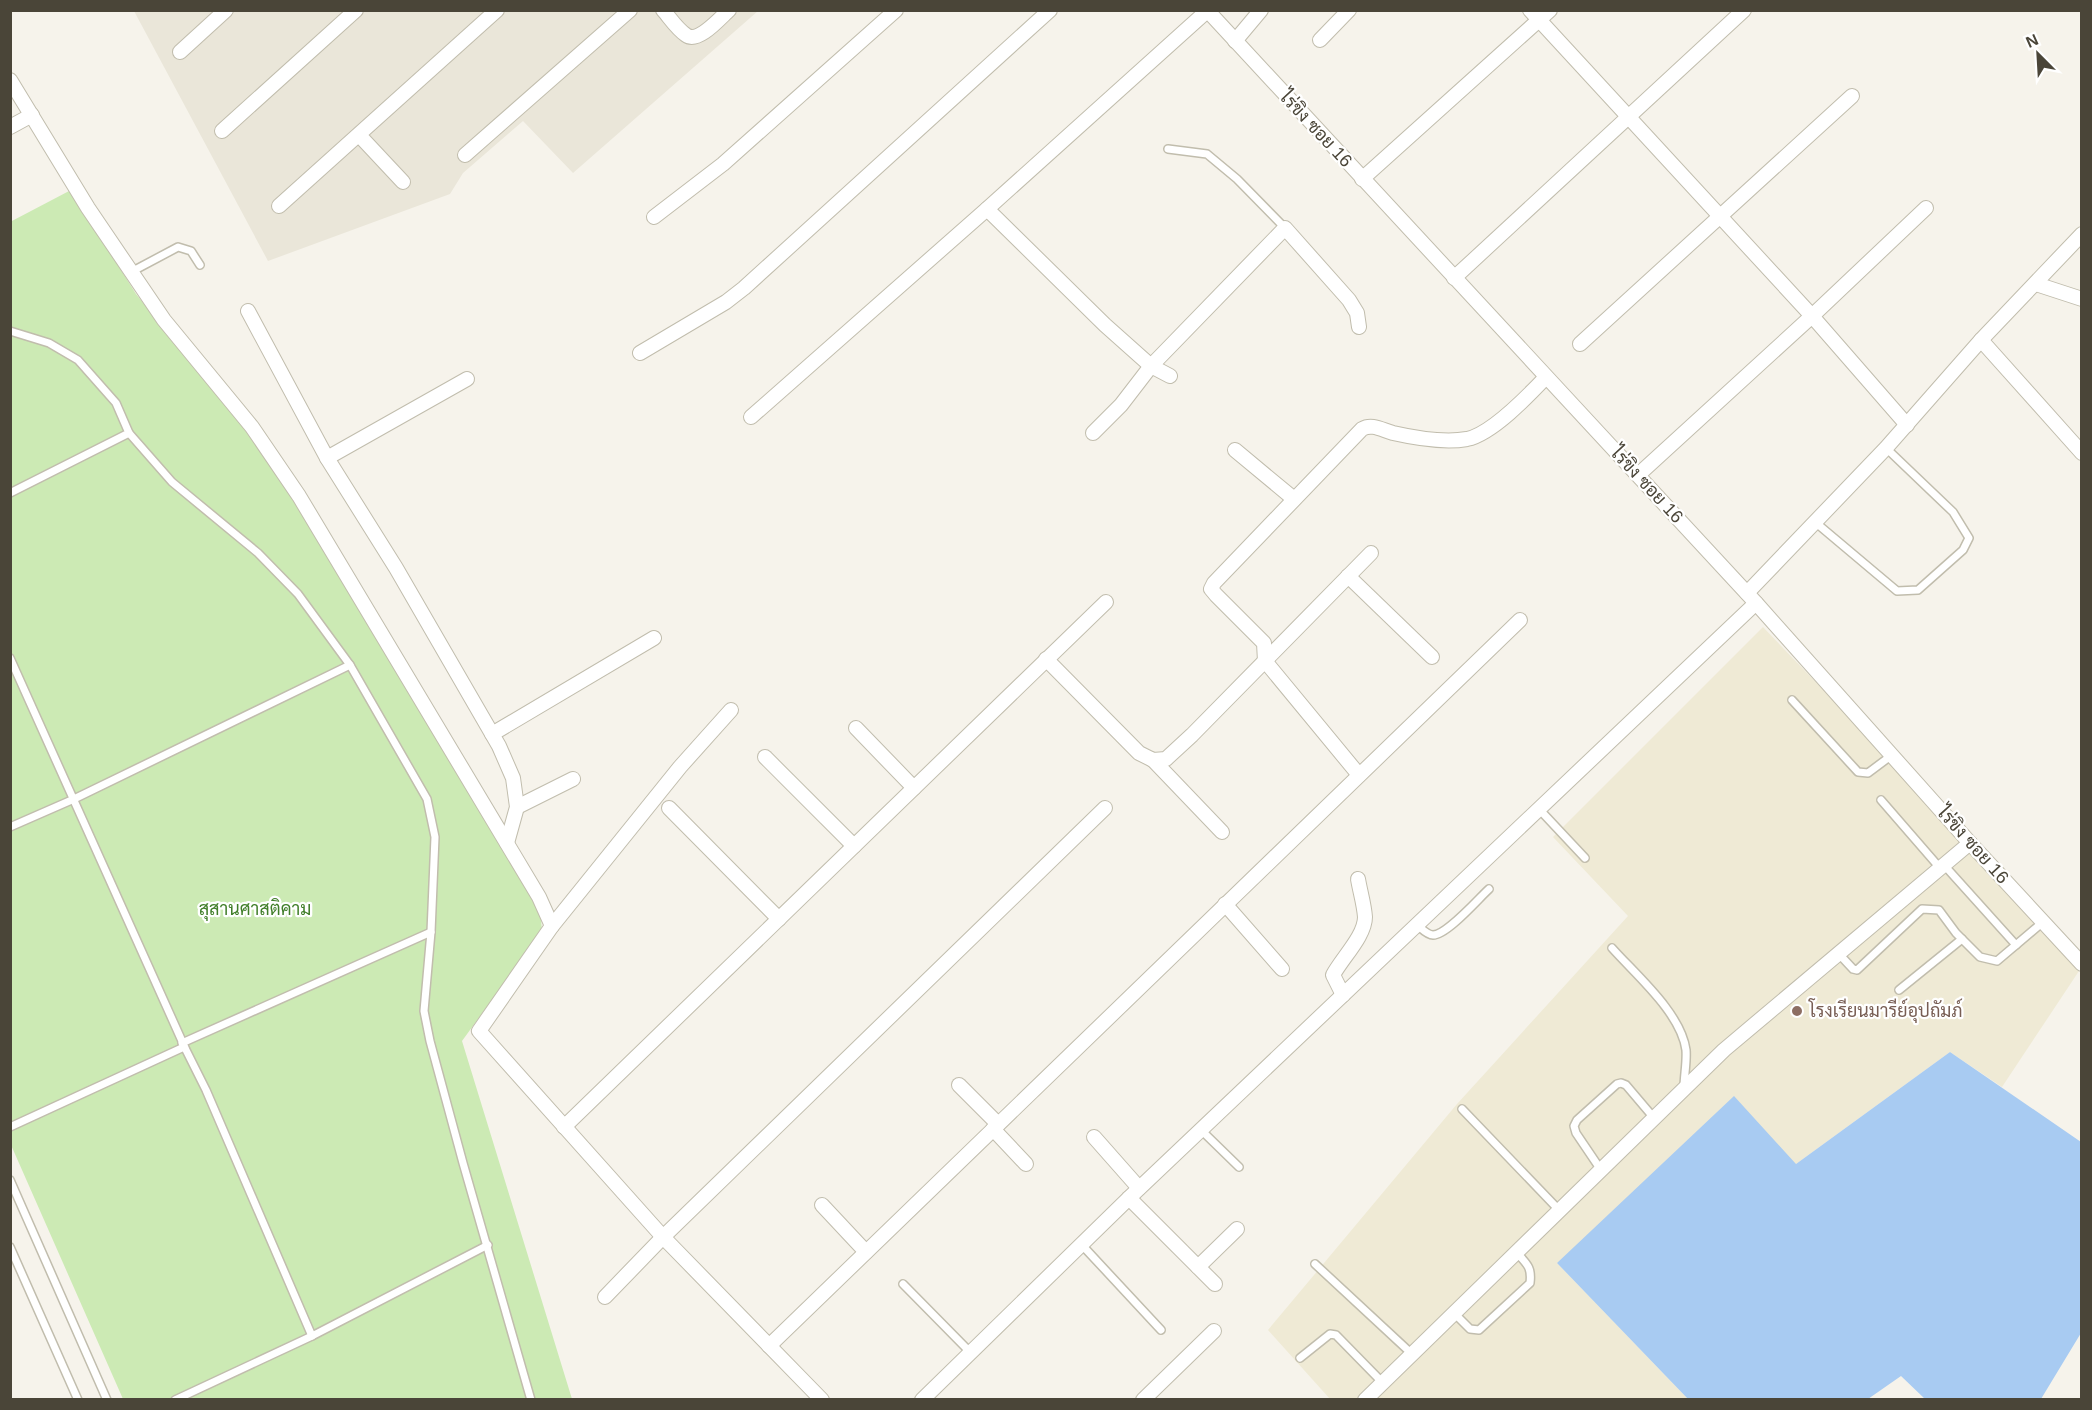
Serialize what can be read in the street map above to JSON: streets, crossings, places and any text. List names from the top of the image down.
{
  "streets": {
    "street": ["ไร่ขิง ซอย 16"]
  },
  "parks": ["สุสานศาสติคาม"],
  "places": ["โรงเรียนมารีย์อุปถัมภ์"],
  "north": "top left"
}
